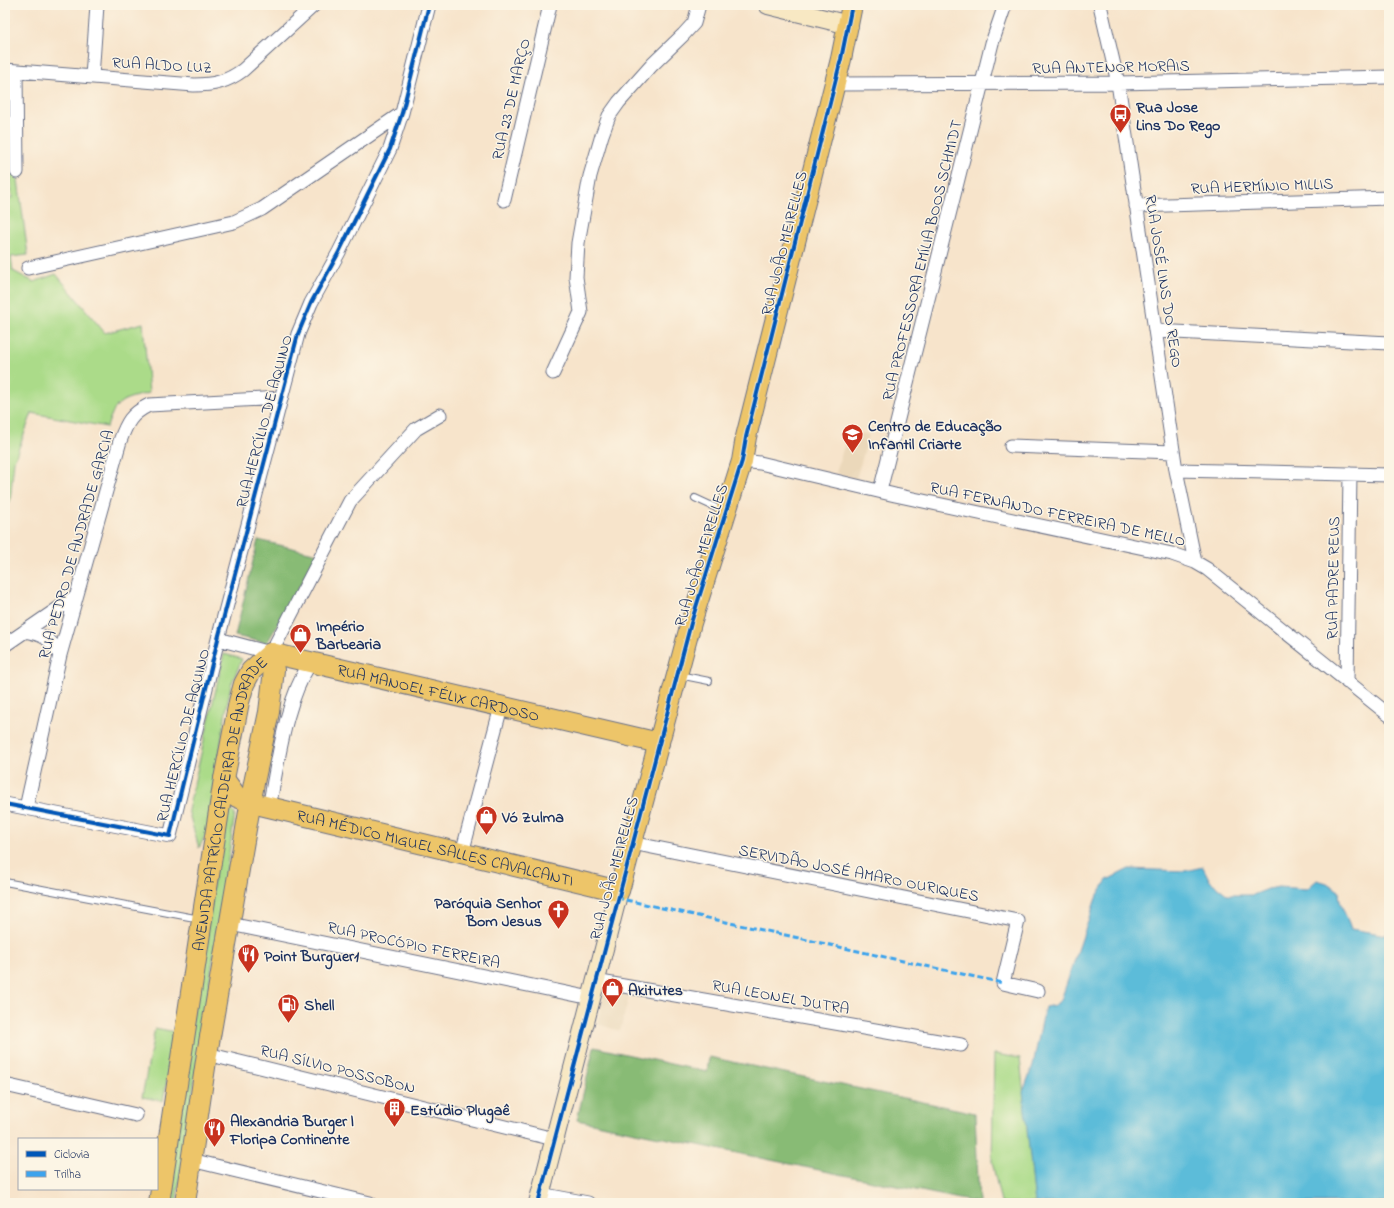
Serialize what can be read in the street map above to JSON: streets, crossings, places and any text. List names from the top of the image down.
{
  "streets": {
    "main road": [
      "RUA JOÃO MEIRELLES",
      "RUA MANOEL FÉLIX CARDOSO",
      "AVENIDA PATRÍCIO CALDEIRA DE ANDRADE",
      "RUA MÉDICO MIGUEL SALLES CAVALCANTI"
    ],
    "street": [
      "RUA ALDO LUZ",
      "RUA ANTENOR MORAIS",
      "RUA 23 DE MARÇO",
      "RUA HERMÍNIO MILLIS",
      "RUA PROFESSORA EMÍLIA BOOS SCHMIDT",
      "RUA JOSÉ LINS DO REGO",
      "RUA HERCÍLIO DE AQUINO",
      "RUA FERNANDO FERREIRA DE MELLO",
      "RUA PEDRO DE ANDRADE GARCIA",
      "RUA PADRE REUS",
      "SERVIDÃO JOSÉ AMARO OURIQUES",
      "RUA PROCÓPIO FERREIRA",
      "RUA LEONEL DUTRA",
      "RUA SÍLVIO POSSOBON"
    ]
  },
  "crossings": [
    ["RUA ANTENOR MORAIS", "RUA JOÃO MEIRELLES"],
    ["RUA ANTENOR MORAIS", "RUA PROFESSORA EMÍLIA BOOS SCHMIDT"],
    ["RUA ANTENOR MORAIS", "RUA JOSÉ LINS DO REGO"],
    ["RUA HERMÍNIO MILLIS", "RUA JOSÉ LINS DO REGO"],
    ["RUA JOÃO MEIRELLES", "RUA FERNANDO FERREIRA DE MELLO"],
    ["RUA JOÃO MEIRELLES", "RUA MANOEL FÉLIX CARDOSO"],
    ["RUA JOÃO MEIRELLES", "RUA MÉDICO MIGUEL SALLES CAVALCANTI"],
    ["RUA JOÃO MEIRELLES", "SERVIDÃO JOSÉ AMARO OURIQUES"],
    ["RUA JOÃO MEIRELLES", "RUA PROCÓPIO FERREIRA"],
    ["RUA JOÃO MEIRELLES", "RUA LEONEL DUTRA"],
    ["RUA JOÃO MEIRELLES", "RUA SÍLVIO POSSOBON"],
    ["RUA PROFESSORA EMÍLIA BOOS SCHMIDT", "RUA FERNANDO FERREIRA DE MELLO"],
    ["RUA JOSÉ LINS DO REGO", "RUA FERNANDO FERREIRA DE MELLO"],
    ["RUA HERCÍLIO DE AQUINO", "RUA PEDRO DE ANDRADE GARCIA"],
    ["RUA HERCÍLIO DE AQUINO", "RUA MANOEL FÉLIX CARDOSO"],
    ["RUA FERNANDO FERREIRA DE MELLO", "RUA PADRE REUS"],
    ["RUA MANOEL FÉLIX CARDOSO", "AVENIDA PATRÍCIO CALDEIRA DE ANDRADE"],
    ["AVENIDA PATRÍCIO CALDEIRA DE ANDRADE", "RUA MÉDICO MIGUEL SALLES CAVALCANTI"],
    ["AVENIDA PATRÍCIO CALDEIRA DE ANDRADE", "RUA PROCÓPIO FERREIRA"],
    ["AVENIDA PATRÍCIO CALDEIRA DE ANDRADE", "RUA SÍLVIO POSSOBON"],
    ["RUA PROCÓPIO FERREIRA", "RUA LEONEL DUTRA"]
  ],
  "places": {
    "bus stop": ["Rua Jose Lins Do Rego"],
    "school or university": ["Centro de Educação Infantil Criarte"],
    "shop": ["Império Barbearia", "Vó Zulma", "Akitutes"],
    "church": ["Paróquia Senhor Bom Jesus"],
    "restaurant": ["Point Burguer1", "Alexandria Burger | Floripa Continente"],
    "fuel station": ["Shell"],
    "building": ["Estúdio Plugaê"]
  },
  "legend": ["Ciclovia", "Trilha"]
}
